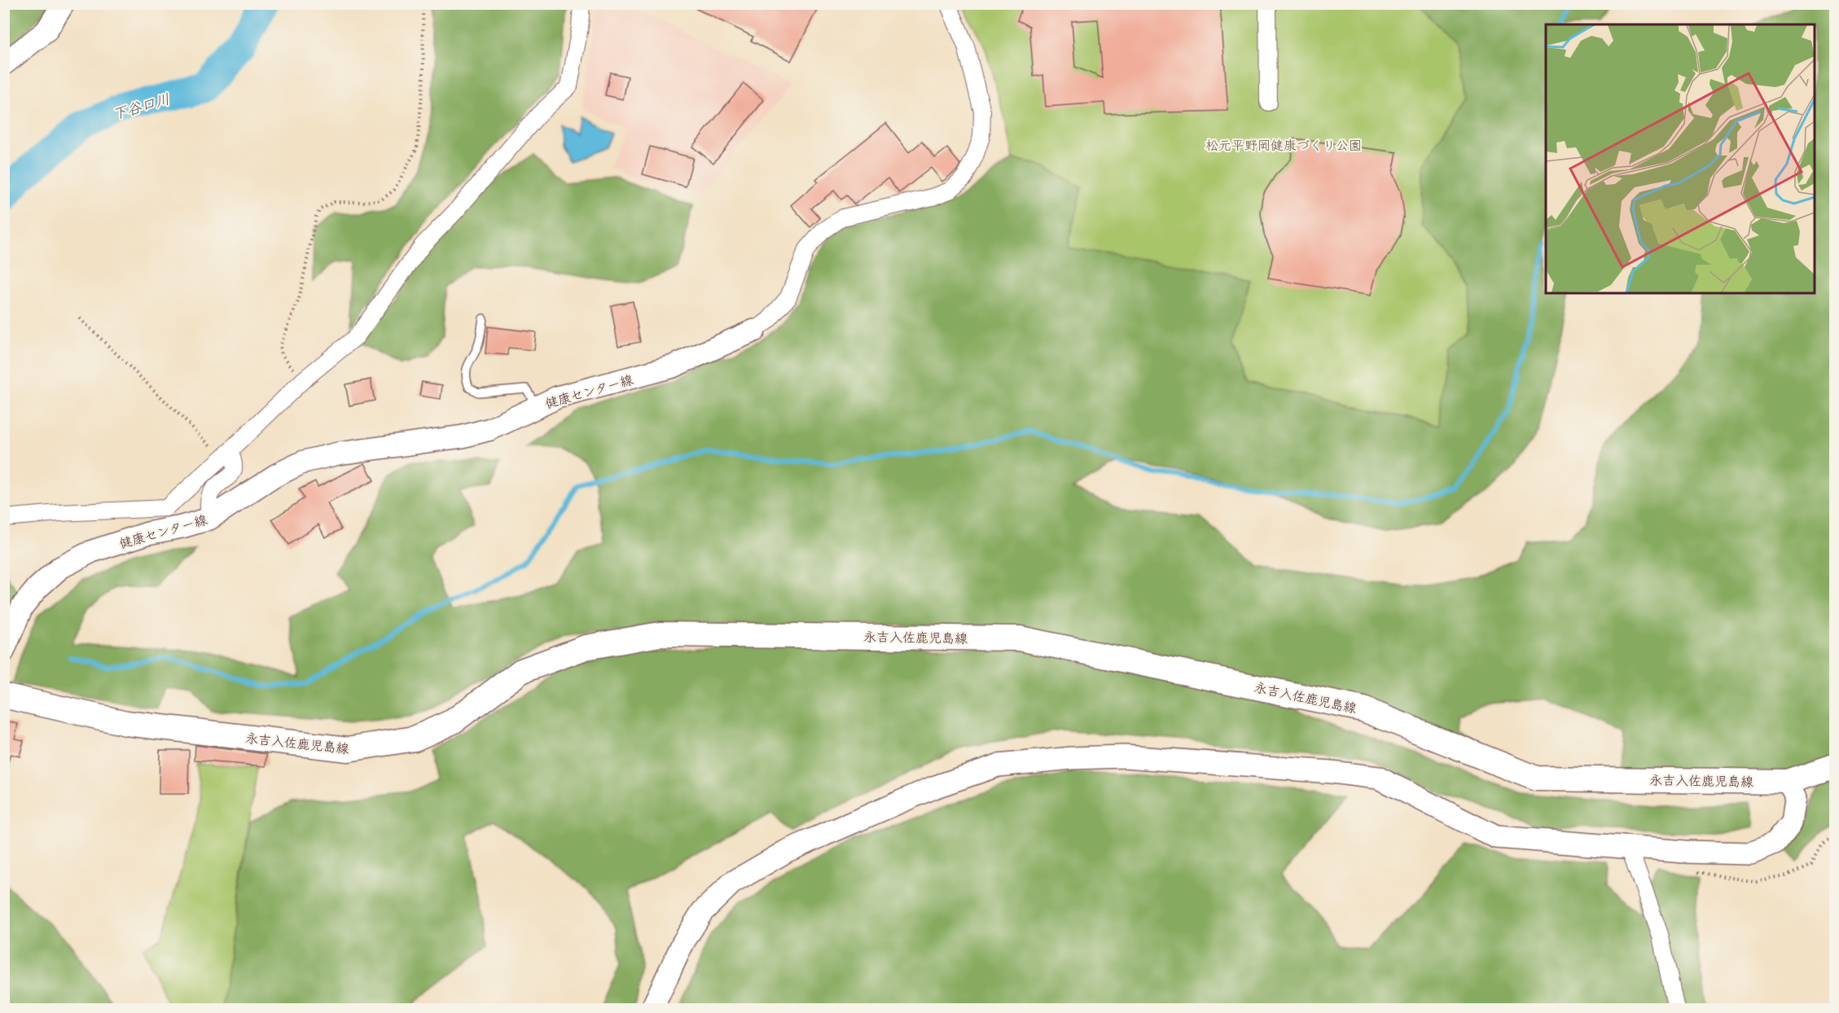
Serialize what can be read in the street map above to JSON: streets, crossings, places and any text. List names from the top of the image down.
{
  "streets": {
    "main road": ["永吉入佐鹿児島線"],
    "street": ["健康センター線"]
  },
  "water": ["下谷口川"],
  "parks": ["松元平野岡健康づくり公園"]
}
